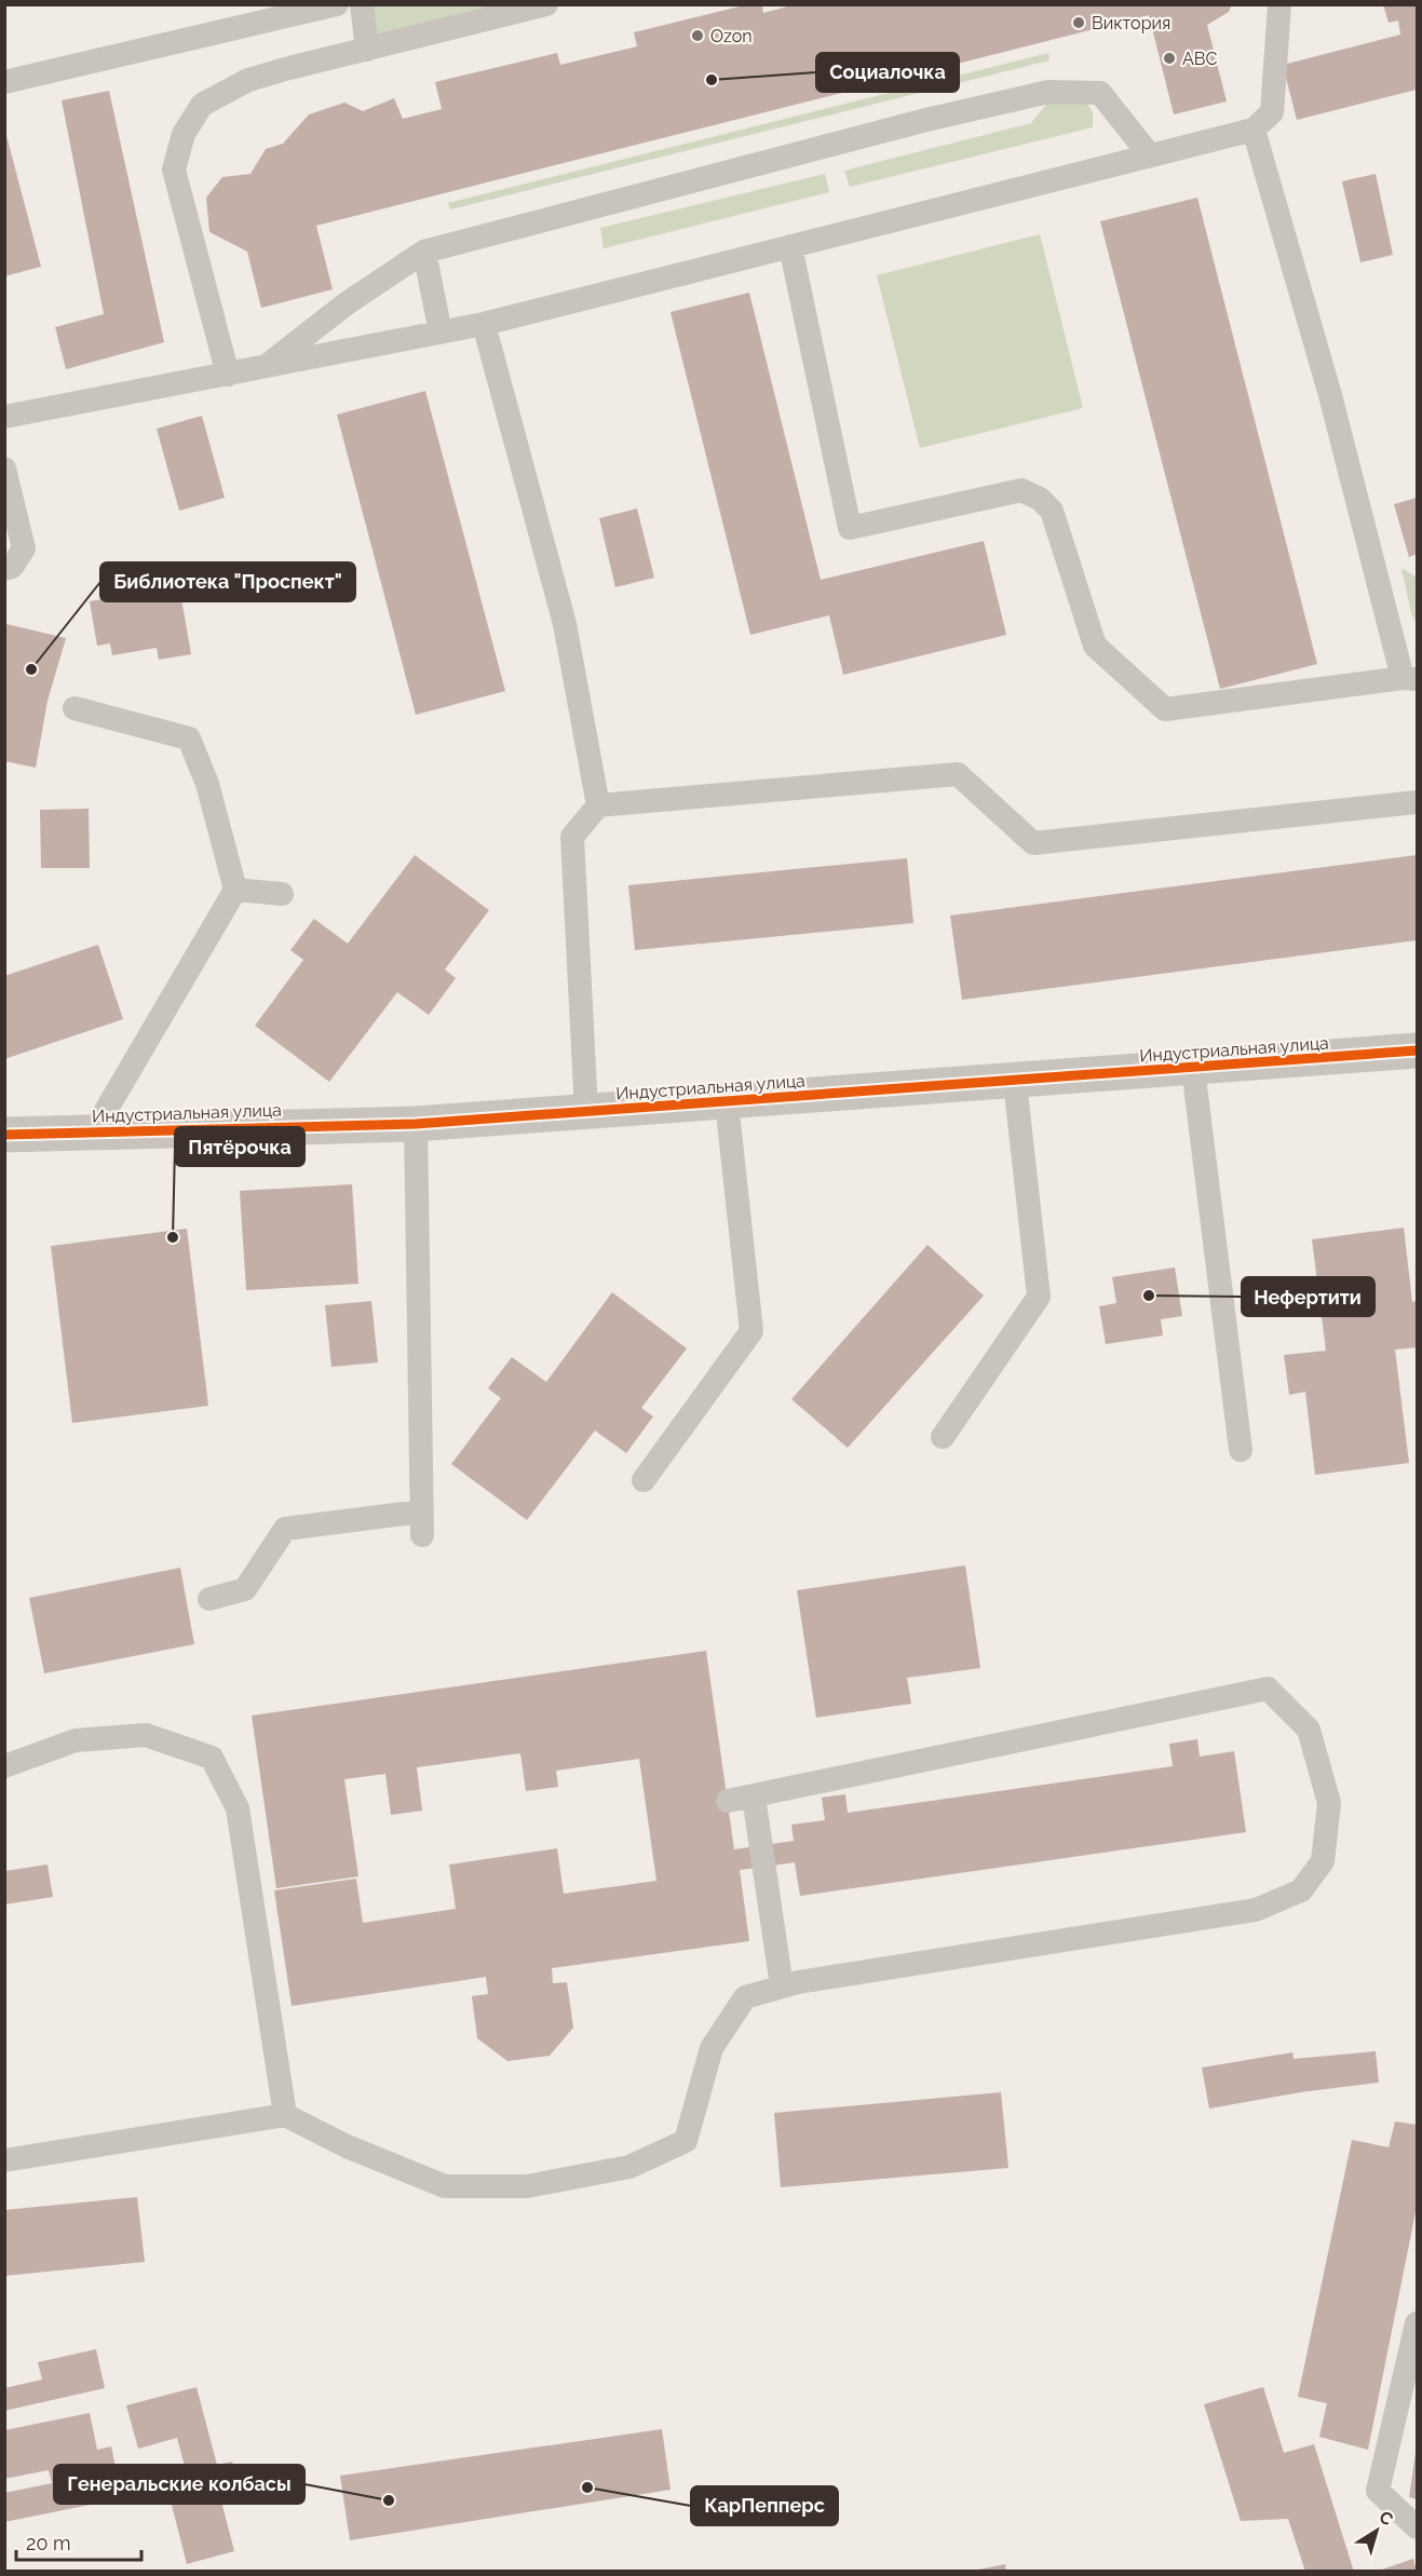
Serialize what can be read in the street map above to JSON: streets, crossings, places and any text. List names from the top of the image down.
{
  "streets": {
    "street": ["Индустриальная улица"]
  },
  "places": [
    "Виктория",
    "Ozon",
    "АВС",
    "Социалочка",
    "Библиотека \"Проспект\"",
    "Пятёрочка",
    "Нефертити",
    "КарПепперс",
    "Генеральские колбасы"
  ],
  "scale_bar": "20 m",
  "north": "top right"
}
